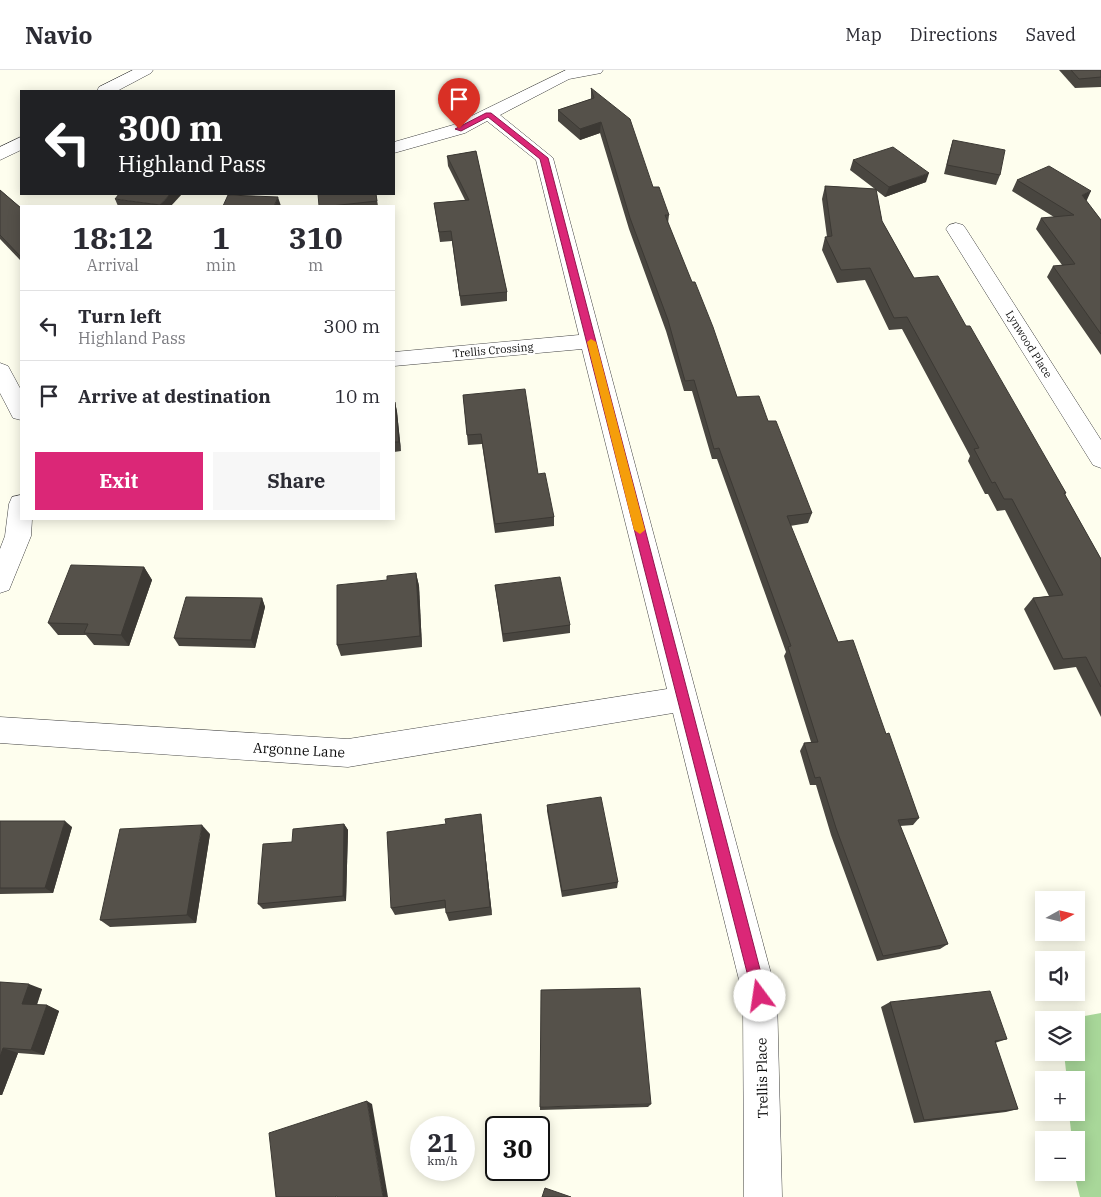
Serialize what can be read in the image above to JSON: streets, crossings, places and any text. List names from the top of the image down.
{
  "streets": {
    "street": [
      "Lynwood Place",
      "Trellis Crossing",
      "Argonne Lane",
      "Trellis Place"
    ]
  },
  "crossings": [
    ["Trellis Crossing", "Trellis Place"],
    ["Argonne Lane", "Trellis Place"]
  ],
  "north": "right",
  "page": {
    "header": "Navio",
    "nav": ["Map", "Directions", "Saved"],
    "turn": ["300 m", "Highland Pass"],
    "eta": [
      "18:12",
      "Arrival",
      "1",
      "min",
      "310",
      "m"
    ],
    "list": [
      {
        "name": "Turn left",
        "note": "Highland Pass",
        "value": "300 m"
      },
      {
        "name": "Arrive at destination",
        "value": "10 m"
      }
    ],
    "buttons": ["Exit", "Share"],
    "map_buttons": ["+", "−"],
    "speed": "21 km/h",
    "limit": "30"
  }
}
